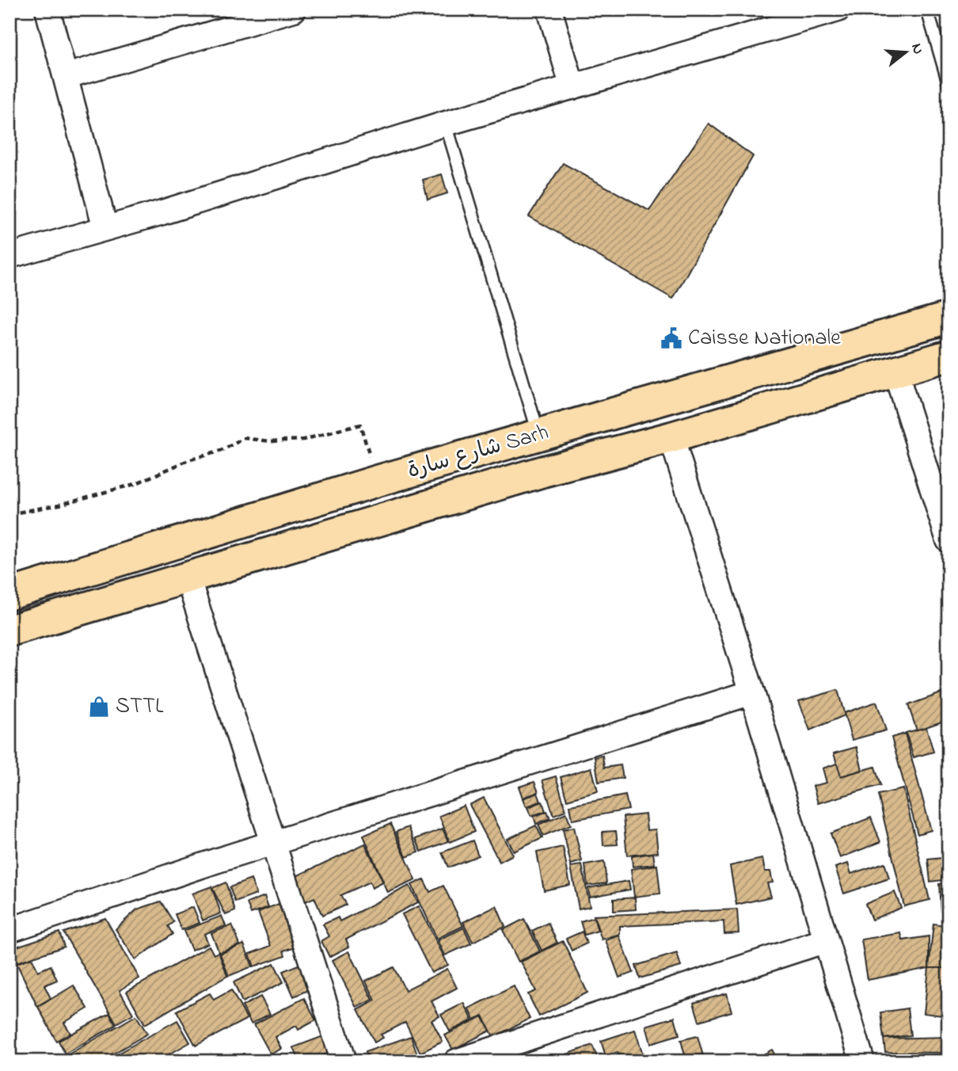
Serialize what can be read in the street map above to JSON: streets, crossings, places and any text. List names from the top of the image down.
{
  "streets": {
    "highway": ["شارع سارة Sarh"]
  },
  "places": {
    "public building": ["Caisse Nationale"],
    "shop": ["STTL"]
  },
  "north": "right"
}
